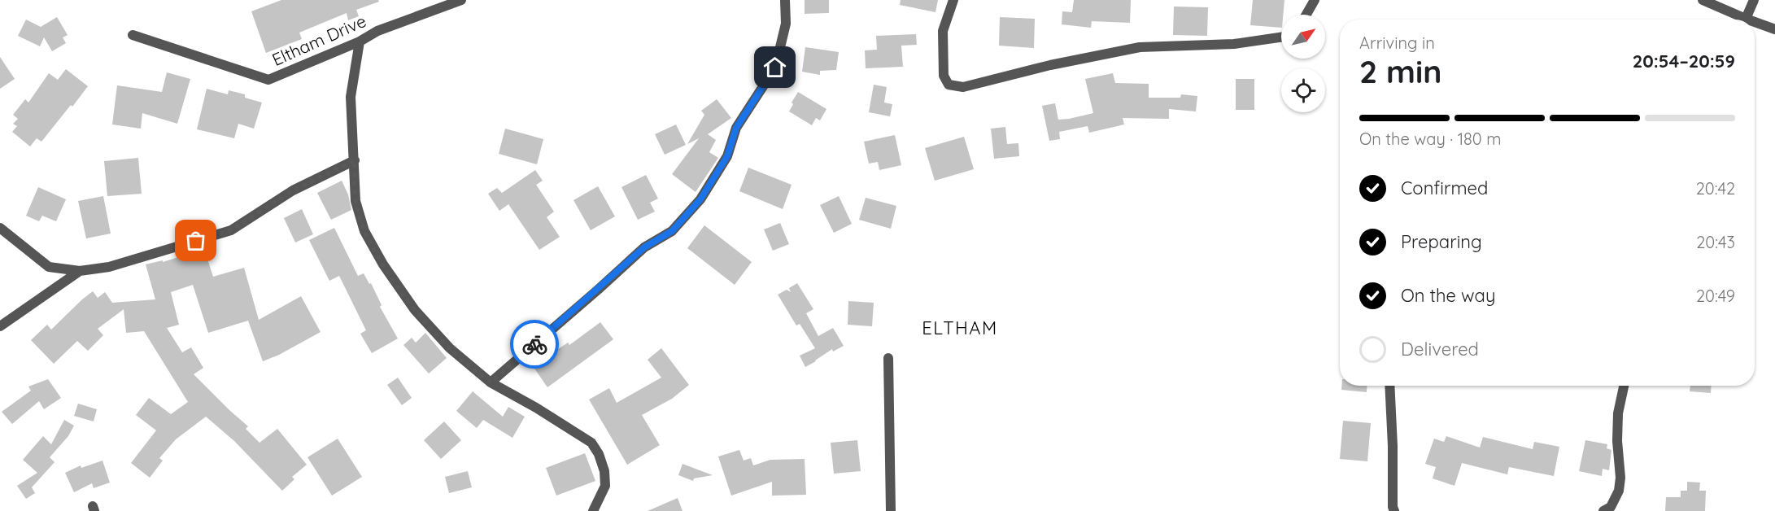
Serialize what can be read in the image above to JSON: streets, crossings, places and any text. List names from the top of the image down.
{
  "streets": {
    "street": ["Eltham Drive"]
  },
  "districts": ["ELTHAM"],
  "north": "top right",
  "page": {
    "heading": ["2 min", "Arriving in", "20:54–20:59"],
    "bar": "On the way · 180 m",
    "list": [
      ["Confirmed", "20:42"],
      ["Preparing", "20:43"],
      ["On the way", "20:49"],
      "Delivered"
    ]
  }
}
